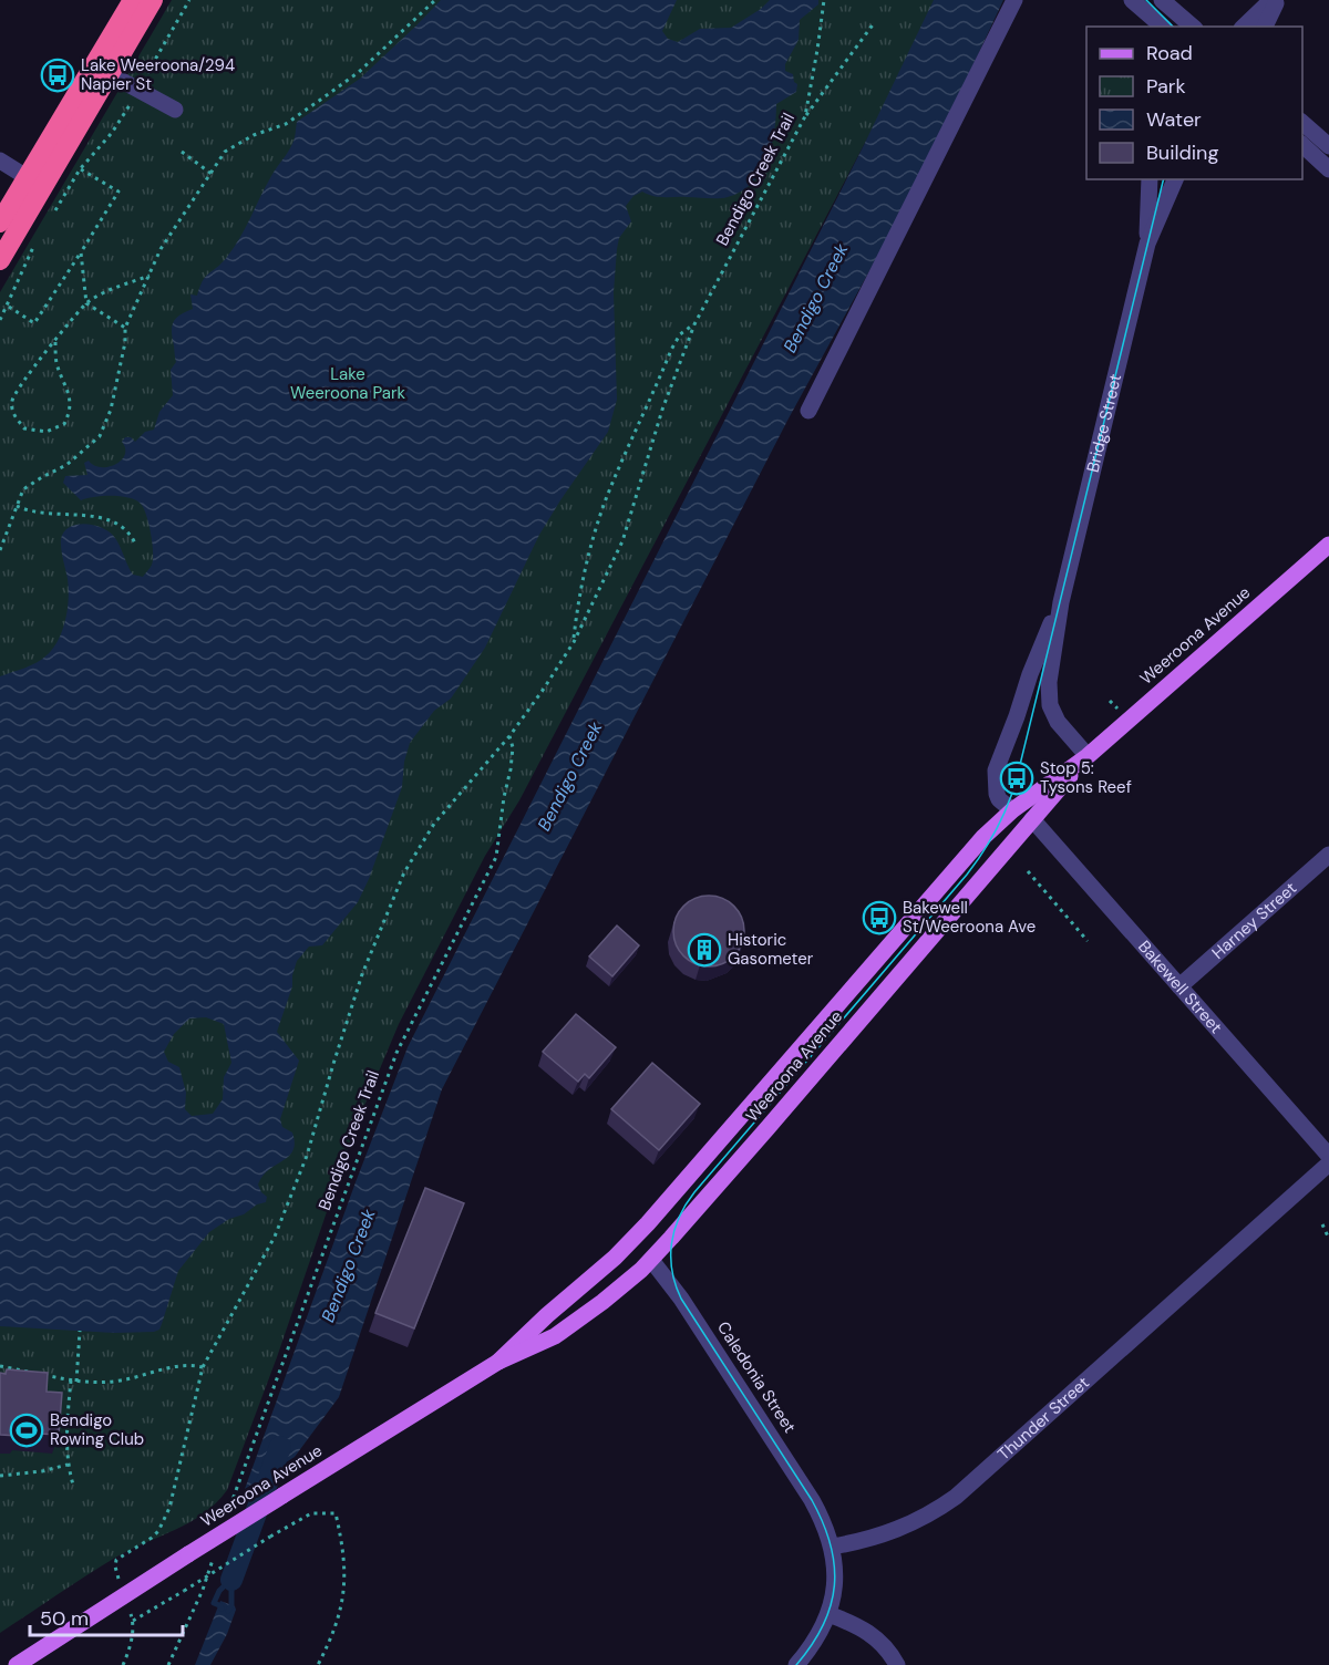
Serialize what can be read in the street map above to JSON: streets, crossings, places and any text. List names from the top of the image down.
{
  "streets": {
    "main road": ["Weeroona Avenue", "Caledonia Street"],
    "street": [
      "Bridge Street",
      "Harney Street",
      "Bakewell Street",
      "Thunder Street"
    ],
    "path": ["Bendigo Creek Trail"]
  },
  "crossings": [
    ["Bridge Street", "Weeroona Avenue"],
    ["Weeroona Avenue", "Bakewell Street"],
    ["Weeroona Avenue", "Caledonia Street"],
    ["Harney Street", "Bakewell Street"],
    ["Caledonia Street", "Thunder Street"]
  ],
  "water": ["Bendigo Creek"],
  "parks": ["Lake Weeroona Park"],
  "places": {
    "bus stop": ["Lake Weeroona/294 Napier St", "Stop 5: Tysons Reef", "Bakewell St/Weeroona Ave"],
    "building": ["Historic Gasometer"],
    "sports": ["Bendigo Rowing Club"]
  },
  "legend": [
    "Road",
    "Park",
    "Water",
    "Building"
  ],
  "scale_bar": "50 m"
}
